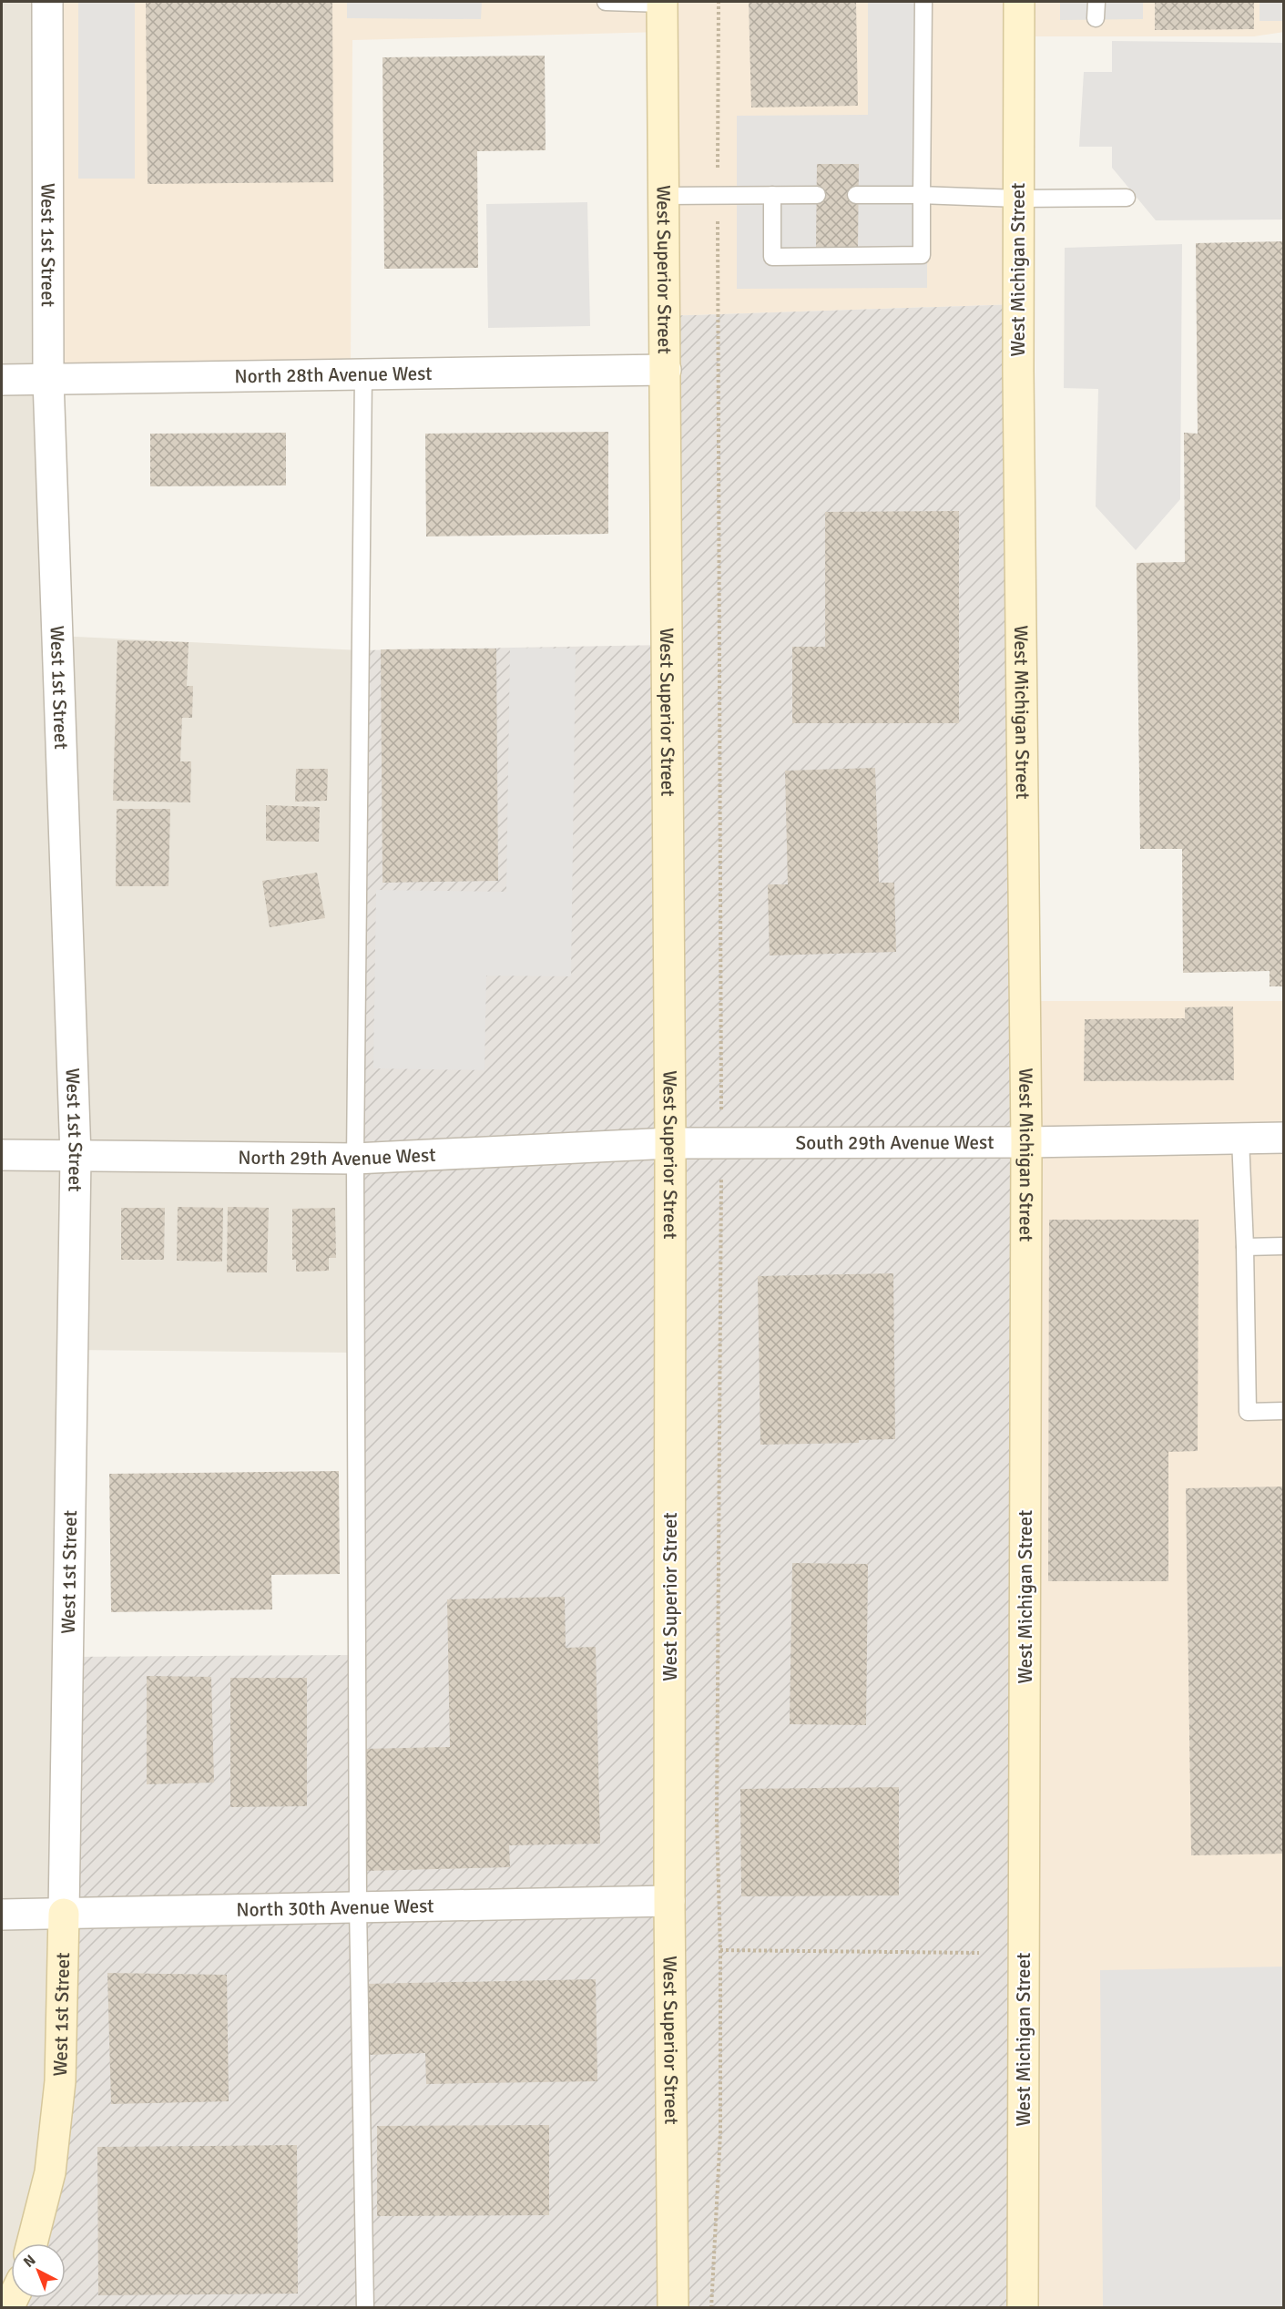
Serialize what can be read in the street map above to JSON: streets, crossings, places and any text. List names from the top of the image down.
{
  "streets": {
    "street": [
      "West 1st Street",
      "West Superior Street",
      "West Michigan Street",
      "North 28th Avenue West",
      "South 29th Avenue West",
      "North 29th Avenue West",
      "North 30th Avenue West"
    ]
  },
  "crossings": [
    ["West 1st Street", "North 28th Avenue West"],
    ["West 1st Street", "North 29th Avenue West"],
    ["West 1st Street", "North 30th Avenue West"],
    ["West Superior Street", "North 28th Avenue West"],
    ["West Superior Street", "South 29th Avenue West"],
    ["West Superior Street", "North 29th Avenue West"],
    ["West Superior Street", "North 30th Avenue West"],
    ["West Michigan Street", "South 29th Avenue West"],
    ["South 29th Avenue West", "North 29th Avenue West"]
  ],
  "north": "top left"
}
